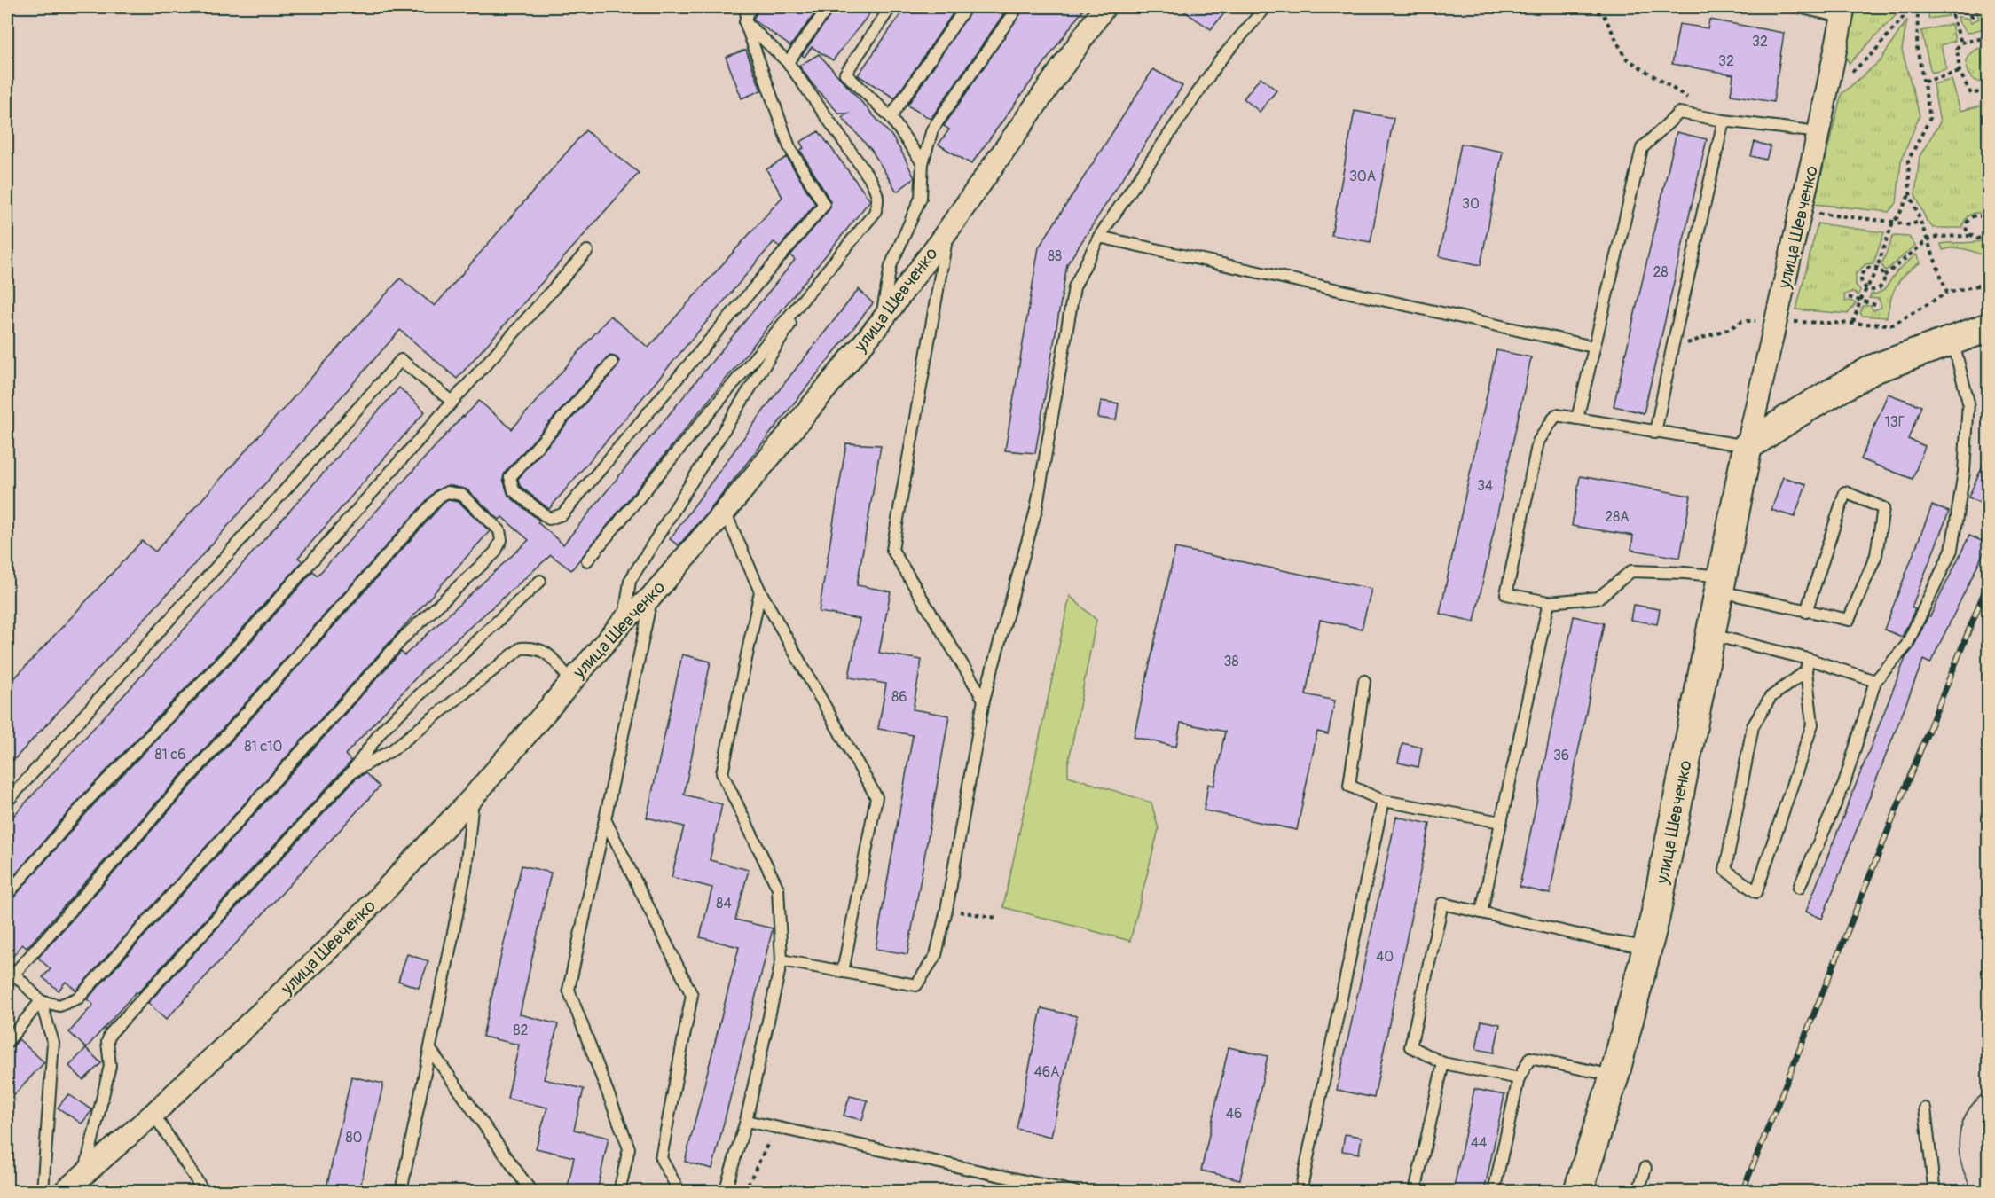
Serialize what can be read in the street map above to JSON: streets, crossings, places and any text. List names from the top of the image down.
{
  "streets": {
    "street": ["улица Шевченко"]
  },
  "house_numbers": [
    "32",
    "32",
    "30А",
    "30",
    "88",
    "28",
    "13Г",
    "34",
    "28А",
    "38",
    "86",
    "81 с10",
    "81 с6",
    "36",
    "84",
    "40",
    "82",
    "46А",
    "46",
    "80",
    "44"
  ]
}
